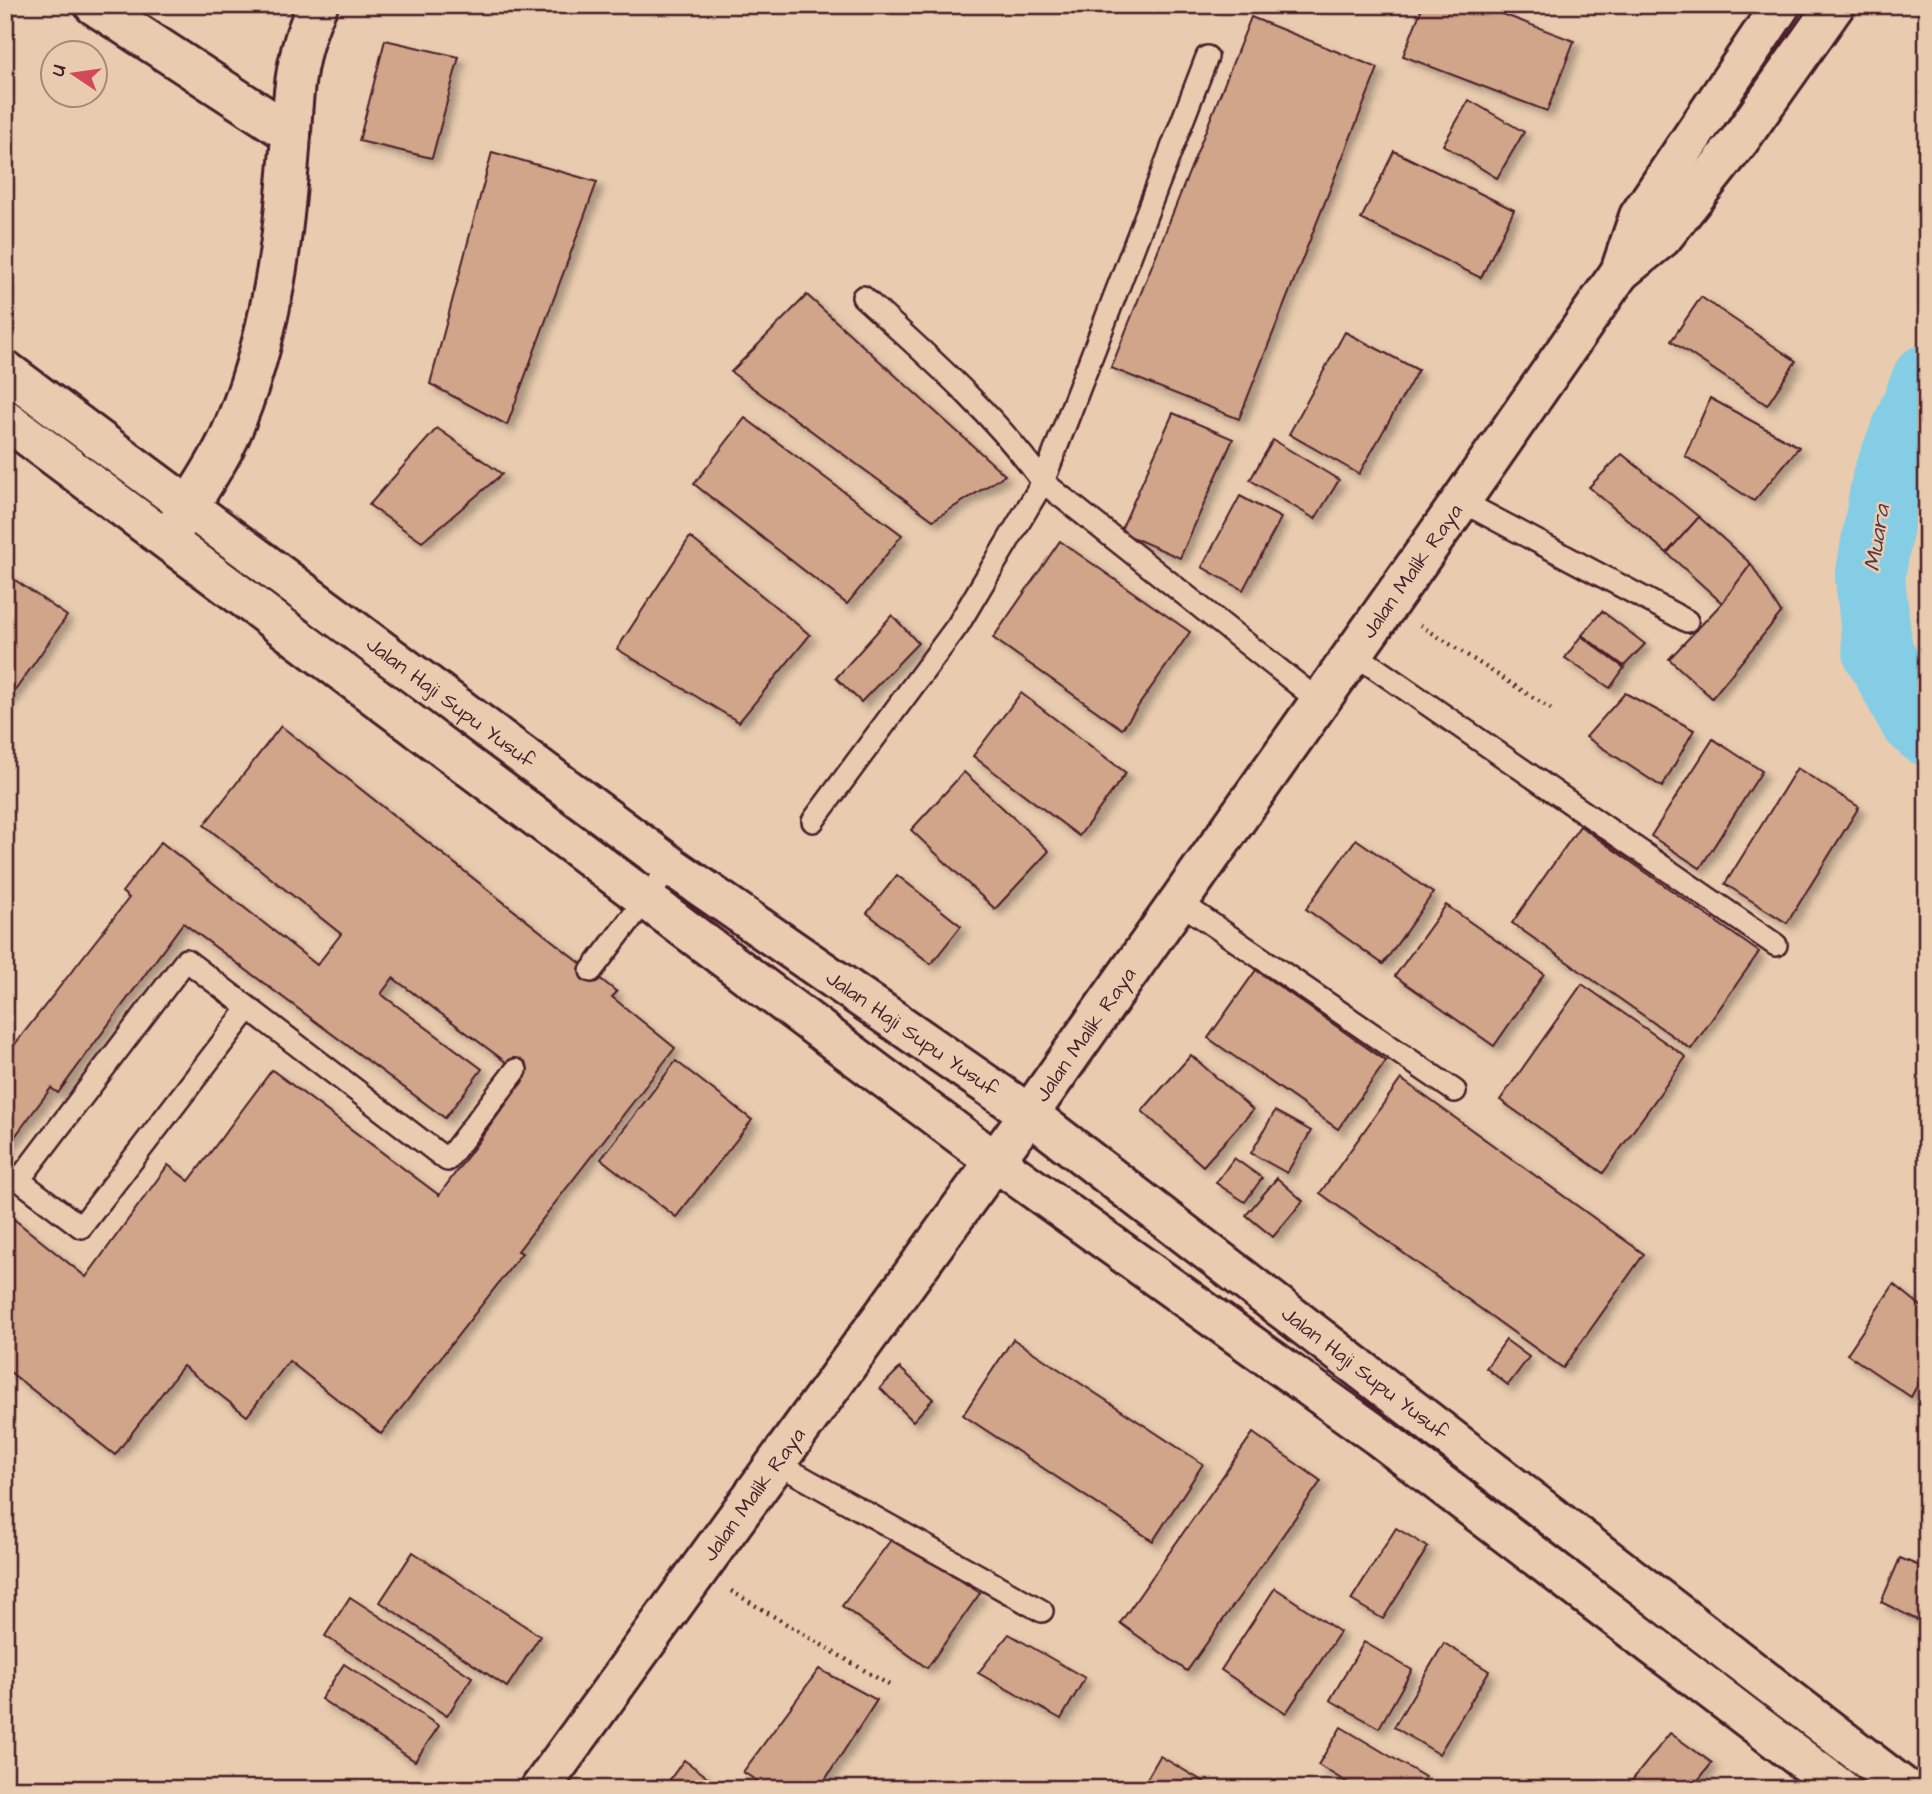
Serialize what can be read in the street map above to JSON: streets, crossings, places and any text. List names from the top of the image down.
{
  "streets": {
    "street": ["Jalan Malik Raya", "Jalan Haji Supu Yusuf"]
  },
  "crossings": [
    ["Jalan Malik Raya", "Jalan Haji Supu Yusuf"]
  ],
  "water": ["Muara"],
  "north": "left"
}
